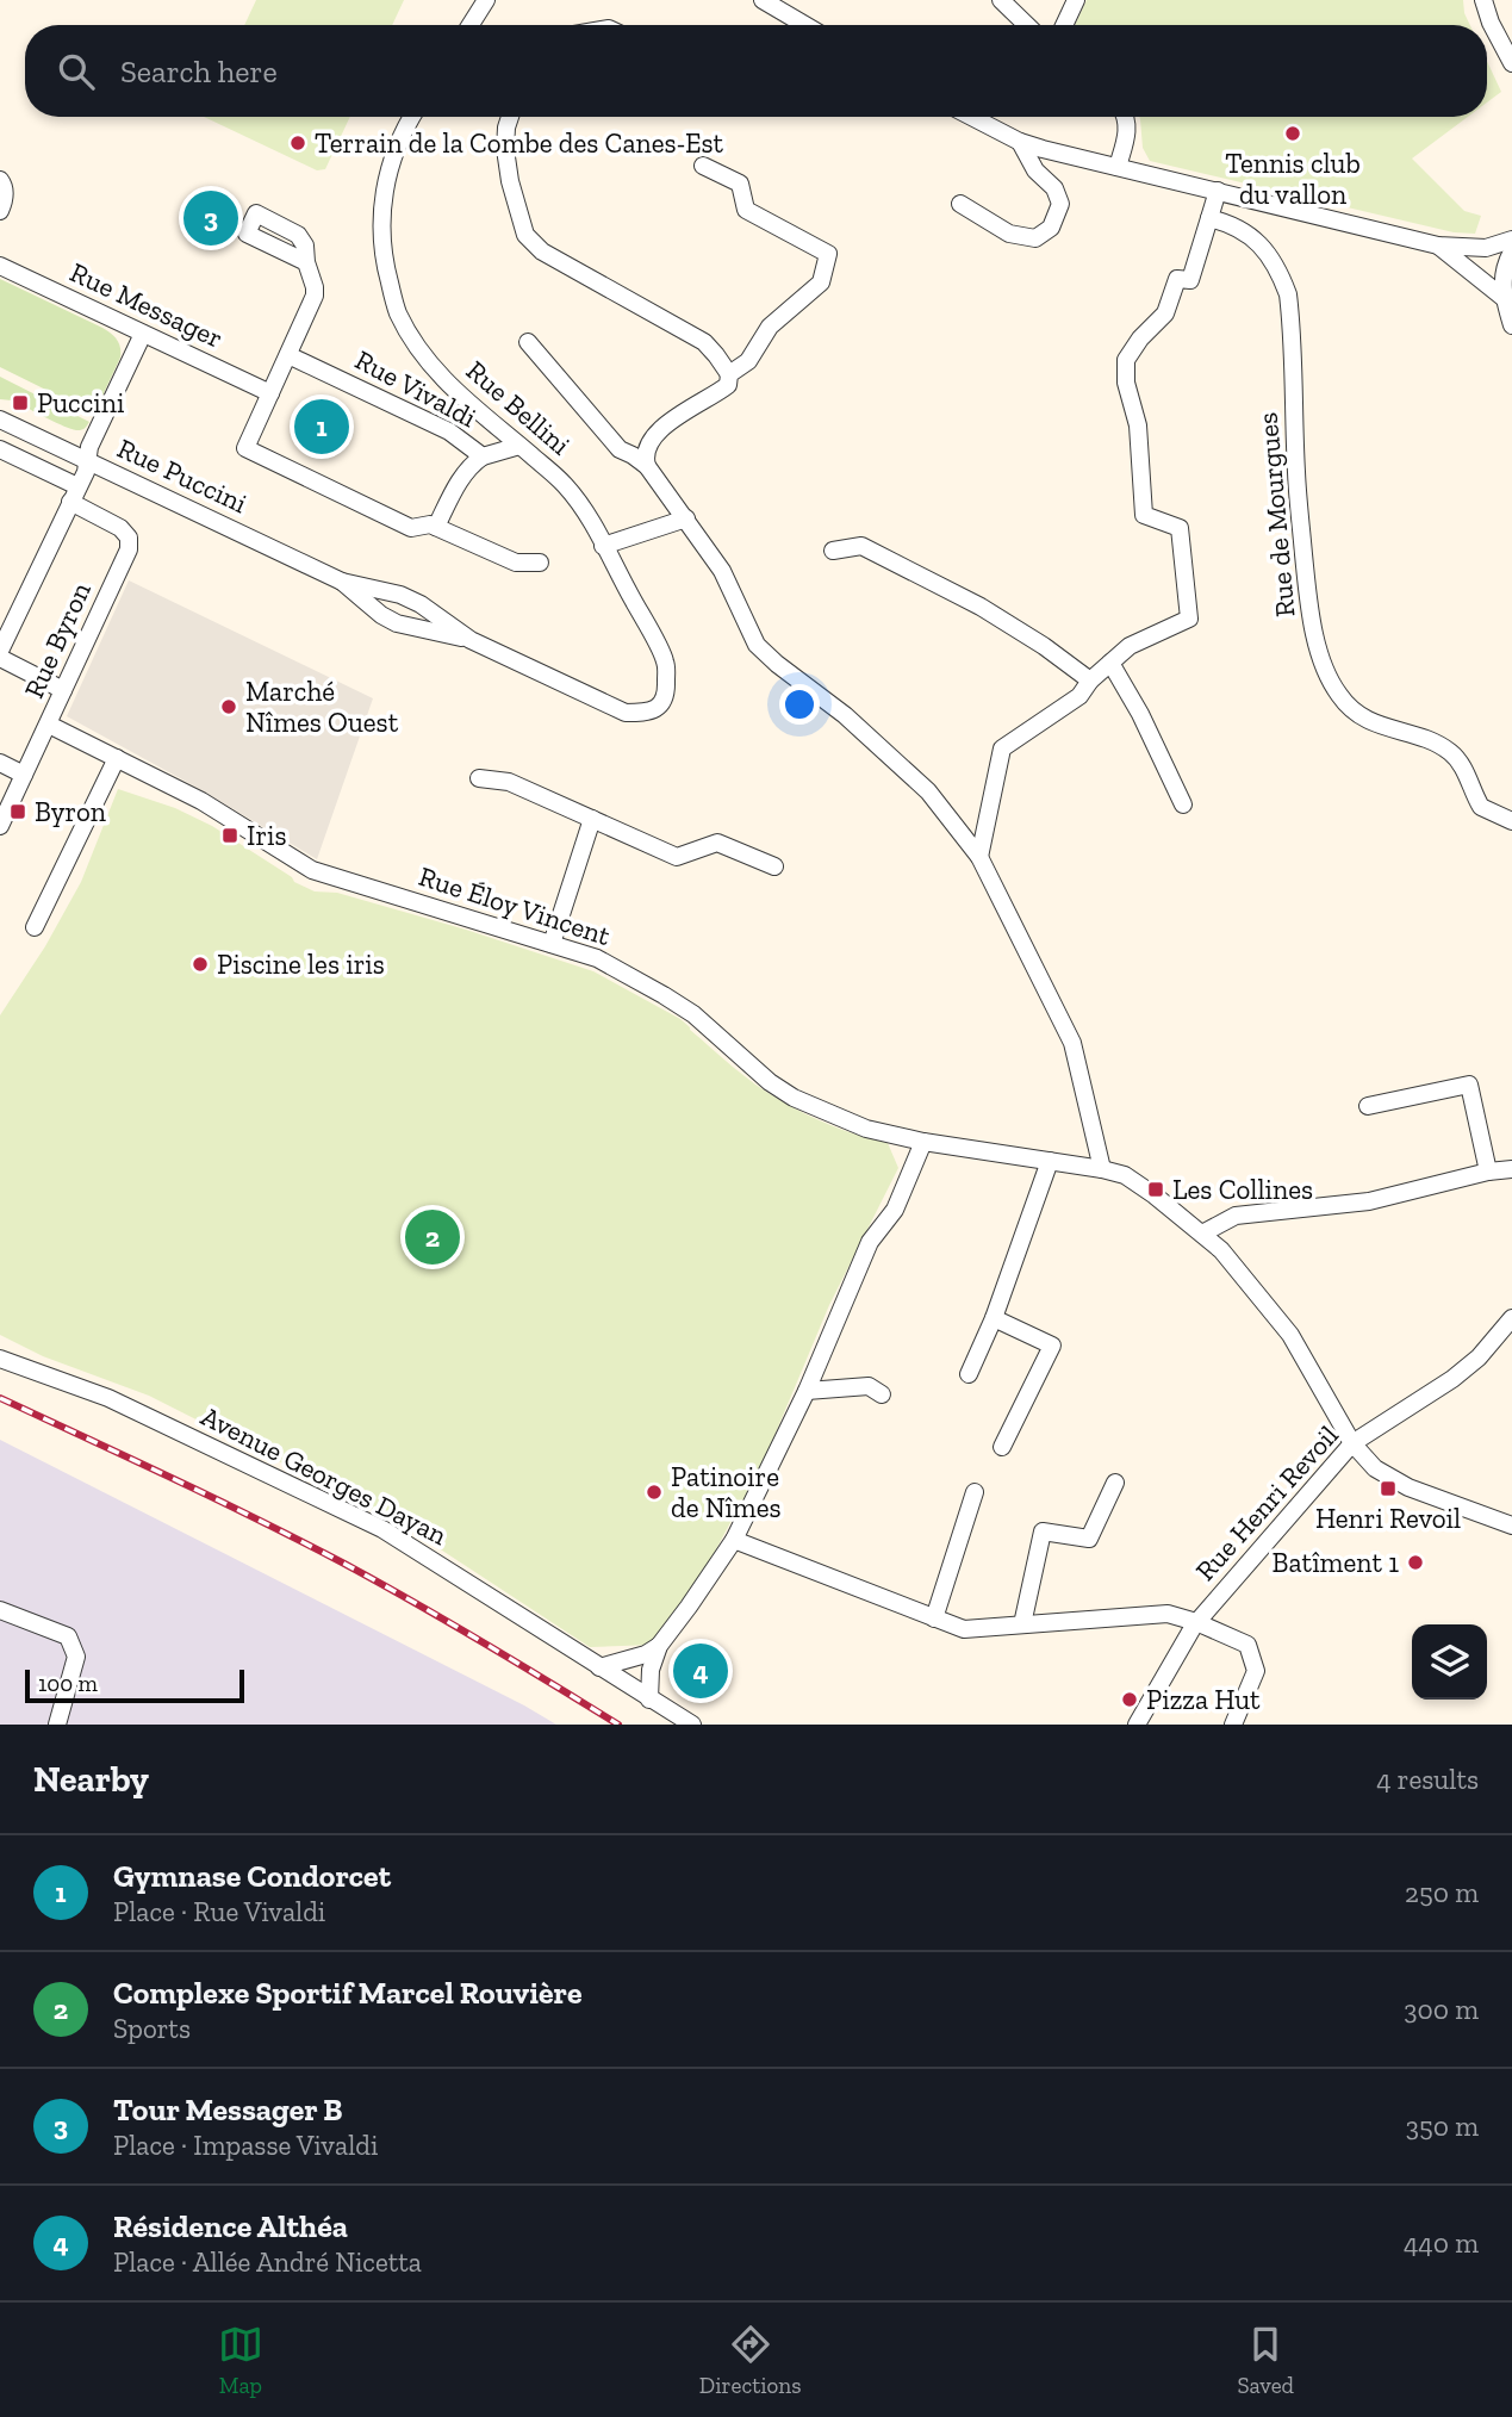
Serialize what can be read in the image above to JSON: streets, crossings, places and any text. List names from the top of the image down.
{
  "streets": {
    "street": [
      "Rue Messager",
      "Rue Vivaldi",
      "Rue Bellini",
      "Rue Puccini",
      "Rue de Mourgues",
      "Rue Byron",
      "Rue Éloy Vincent",
      "Avenue Georges Dayan",
      "Rue Henri Revoil"
    ]
  },
  "crossings": [
    ["Rue Vivaldi", "Rue Bellini"],
    ["Rue Bellini", "Rue Puccini"],
    ["Rue Byron", "Rue Éloy Vincent"],
    ["Rue Éloy Vincent", "Rue Henri Revoil"]
  ],
  "places": {
    "other": [
      "Tennis club du vallon",
      "Terrain de la Combe des Canes-Est",
      "Marché Nîmes Ouest",
      "Piscine les iris",
      "Patinoire de Nîmes",
      "Batîment 1",
      "Pizza Hut"
    ],
    "transit": [
      "Puccini",
      "Byron",
      "Iris",
      "Les Collines",
      "Henri Revoil"
    ]
  },
  "scale_bar": "100 m",
  "page": {
    "search": "Search here",
    "pins": [
      "3",
      "1",
      "2",
      "4"
    ],
    "scale": "100 m",
    "heading": ["Nearby", "4 results"],
    "list": [
      {
        "mark": "1",
        "name": "Gymnase Condorcet",
        "note": "Place · Rue Vivaldi",
        "value": "250 m"
      },
      {
        "mark": "2",
        "name": "Complexe Sportif Marcel Rouvière",
        "note": "Sports",
        "value": "300 m"
      },
      {
        "mark": "3",
        "name": "Tour Messager B",
        "note": "Place · Impasse Vivaldi",
        "value": "350 m"
      },
      {
        "mark": "4",
        "name": "Résidence Althéa",
        "note": "Place · Allée André Nicetta",
        "value": "440 m"
      }
    ],
    "nav": ["Map", "Directions", "Saved"]
  }
}
